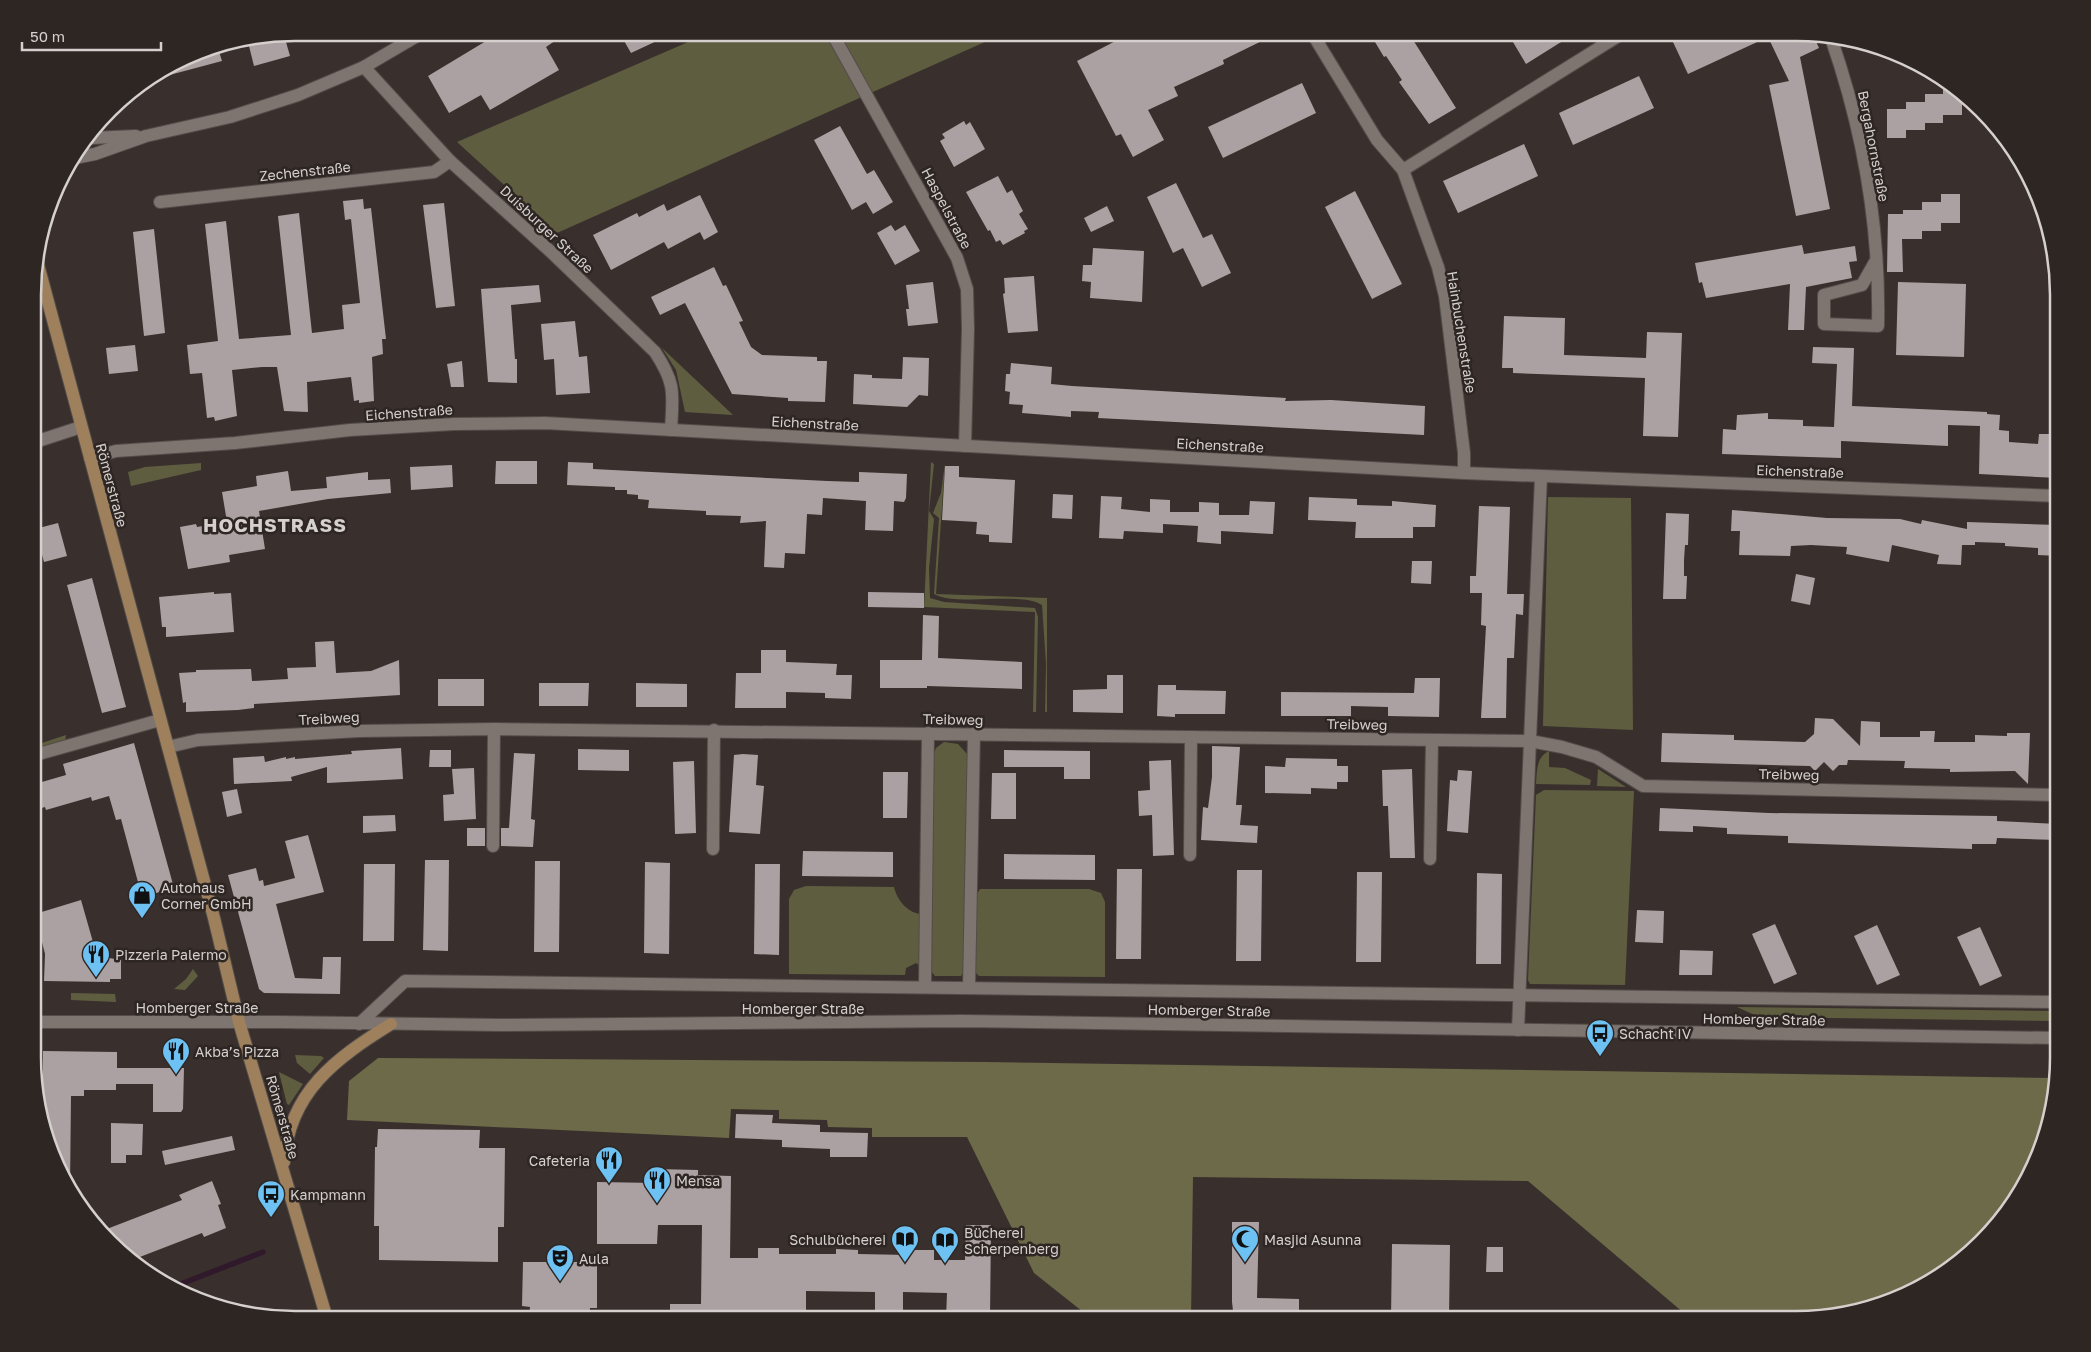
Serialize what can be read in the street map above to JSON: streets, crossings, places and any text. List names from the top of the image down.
{
  "streets": {
    "main road": ["Römerstraße"],
    "street": [
      "Bergahornstraße",
      "Zechenstraße",
      "Haspelstraße",
      "Duisburger Straße",
      "Hainbuchenstraße",
      "Eichenstraße",
      "Treibweg",
      "Homberger Straße"
    ]
  },
  "crossings": [
    ["Zechenstraße", "Duisburger Straße"],
    ["Haspelstraße", "Eichenstraße"],
    ["Duisburger Straße", "Eichenstraße"],
    ["Hainbuchenstraße", "Eichenstraße"],
    ["Eichenstraße", "Römerstraße"],
    ["Römerstraße", "Treibweg"],
    ["Römerstraße", "Homberger Straße"]
  ],
  "districts": ["HOCHSTRASS"],
  "places": {
    "shop": ["Autohaus Corner GmbH"],
    "restaurant": [
      "Pizzeria Palermo",
      "Akba’s Pizza",
      "Cafeteria",
      "Mensa"
    ],
    "bus stop": ["Schacht IV", "Kampmann"],
    "library": ["Schulbücherei", "Bücherei Scherpenberg"],
    "mosque": ["Masjid Asunna"],
    "theatre": ["Aula"]
  },
  "scale_bar": "50 m"
}
